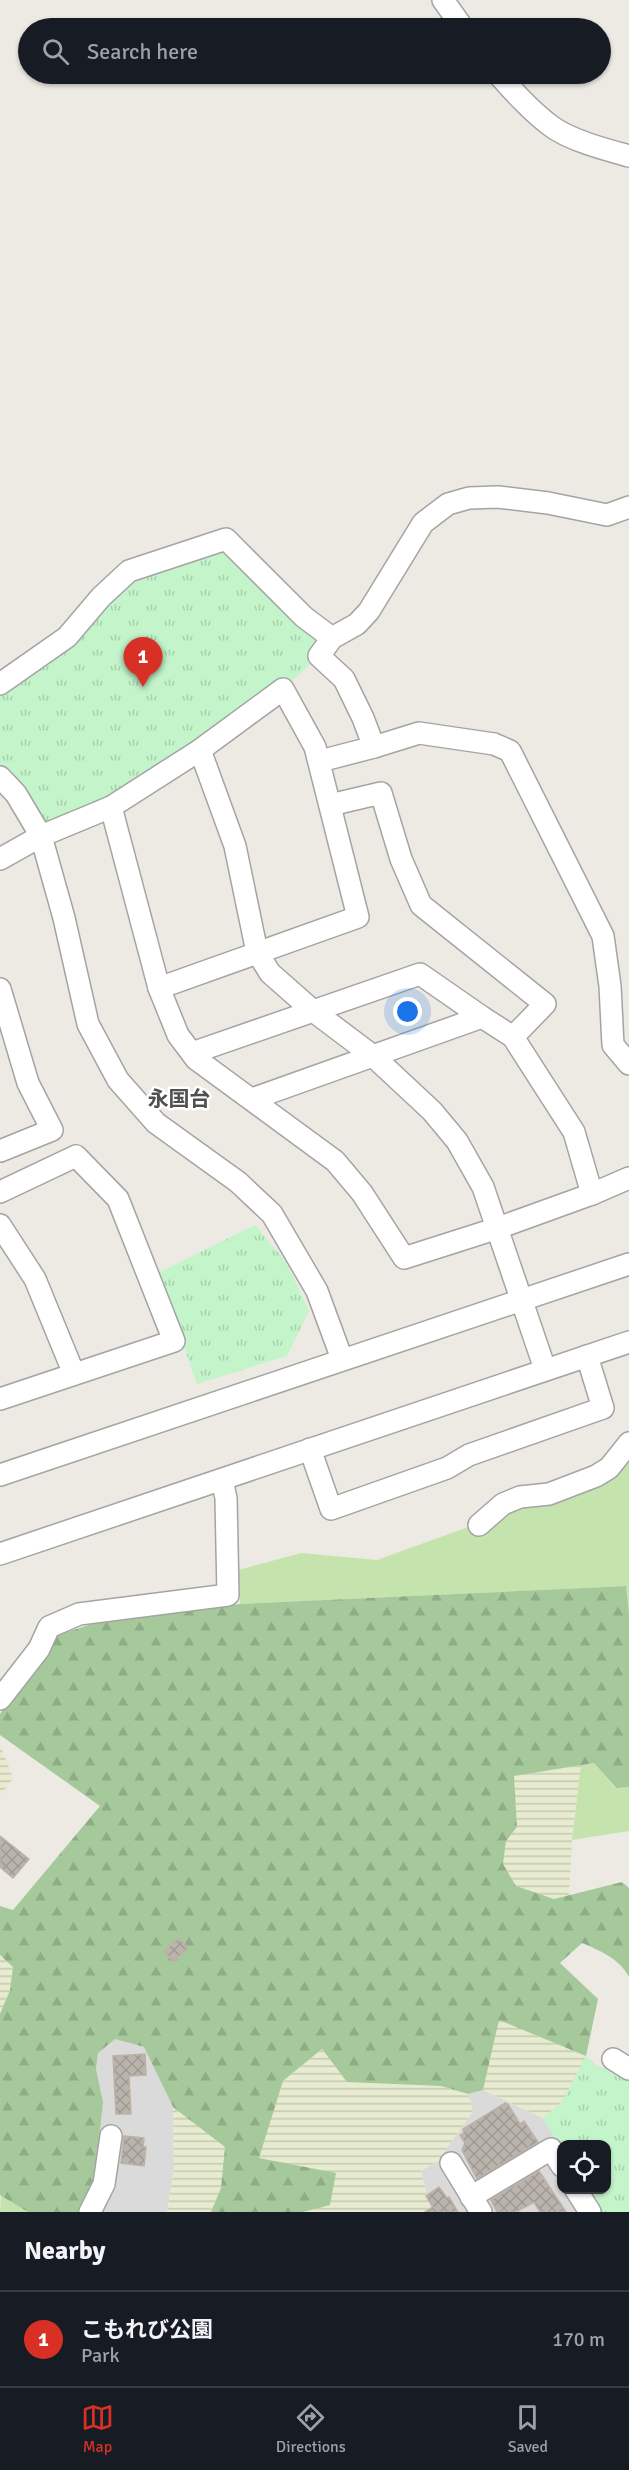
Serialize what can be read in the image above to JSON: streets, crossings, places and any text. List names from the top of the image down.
{
  "districts": ["永国台"],
  "page": {
    "search": "Search here",
    "pins": "1",
    "heading": "Nearby",
    "list": [
      {
        "mark": "1",
        "name": "こもれび公園",
        "note": "Park",
        "value": "170 m"
      }
    ],
    "nav": ["Map", "Directions", "Saved"]
  }
}
